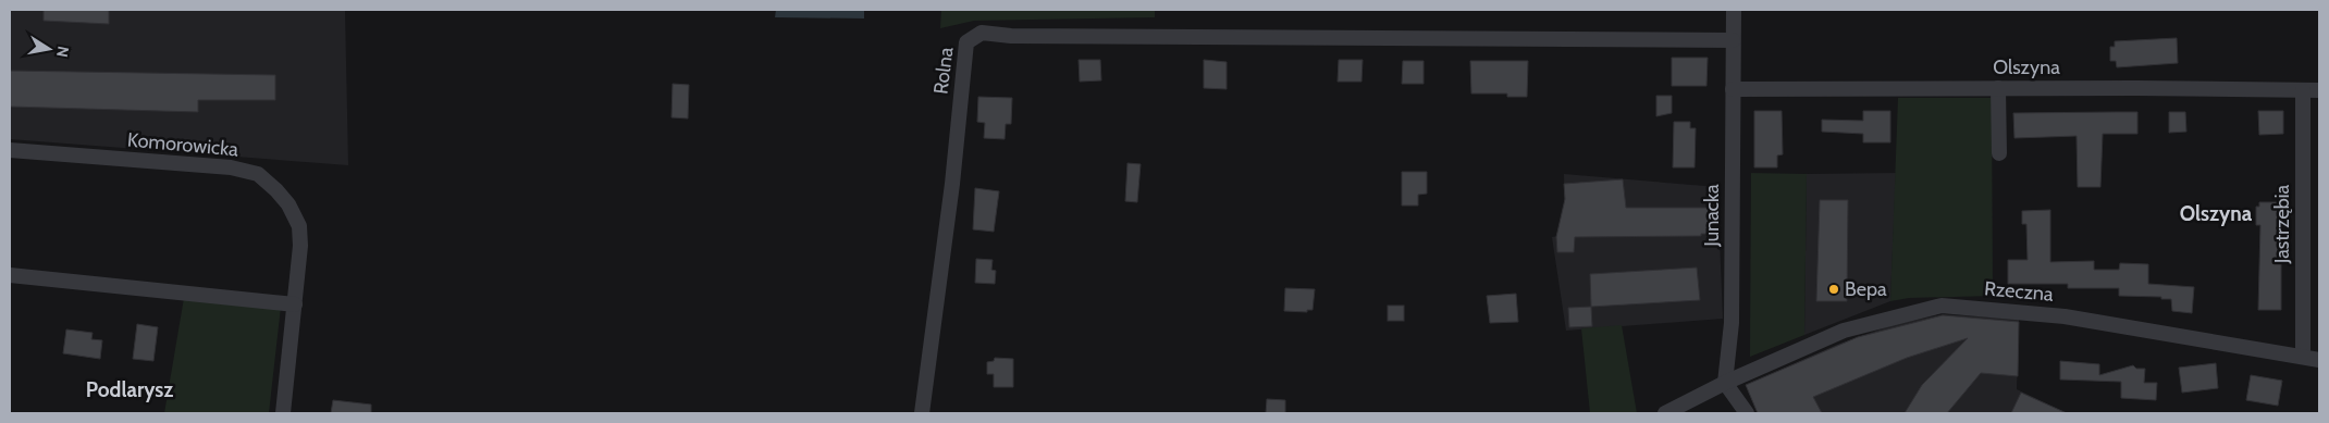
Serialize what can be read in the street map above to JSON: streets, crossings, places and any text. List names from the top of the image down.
{
  "streets": {
    "street": [
      "Olszyna",
      "Rolna",
      "Komorowicka",
      "Junacka",
      "Jastrzębia",
      "Rzeczna"
    ]
  },
  "crossings": [
    ["Olszyna", "Junacka"],
    ["Olszyna", "Jastrzębia"],
    ["Rolna", "Junacka"],
    ["Junacka", "Rzeczna"],
    ["Jastrzębia", "Rzeczna"]
  ],
  "districts": ["Olszyna", "Podlarysz"],
  "places": ["Bepa"],
  "north": "right"
}
